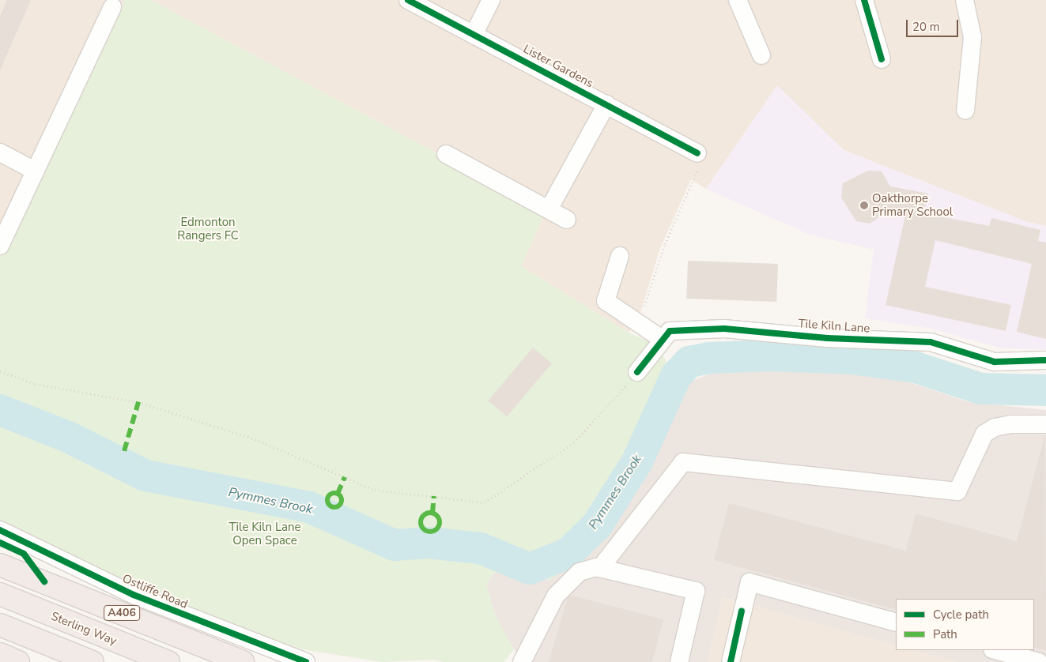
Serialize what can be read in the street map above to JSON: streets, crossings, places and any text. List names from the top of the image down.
{
  "streets": {
    "highway": ["A406", "Sterling Way"],
    "street": ["Lister Gardens", "Tile Kiln Lane", "Ostliffe Road"]
  },
  "water": ["Pymmes Brook"],
  "parks": ["Edmonton Rangers FC", "Tile Kiln Lane Open Space"],
  "places": ["Oakthorpe Primary School"],
  "legend": ["Cycle path", "Path"],
  "scale_bar": "20 m"
}
